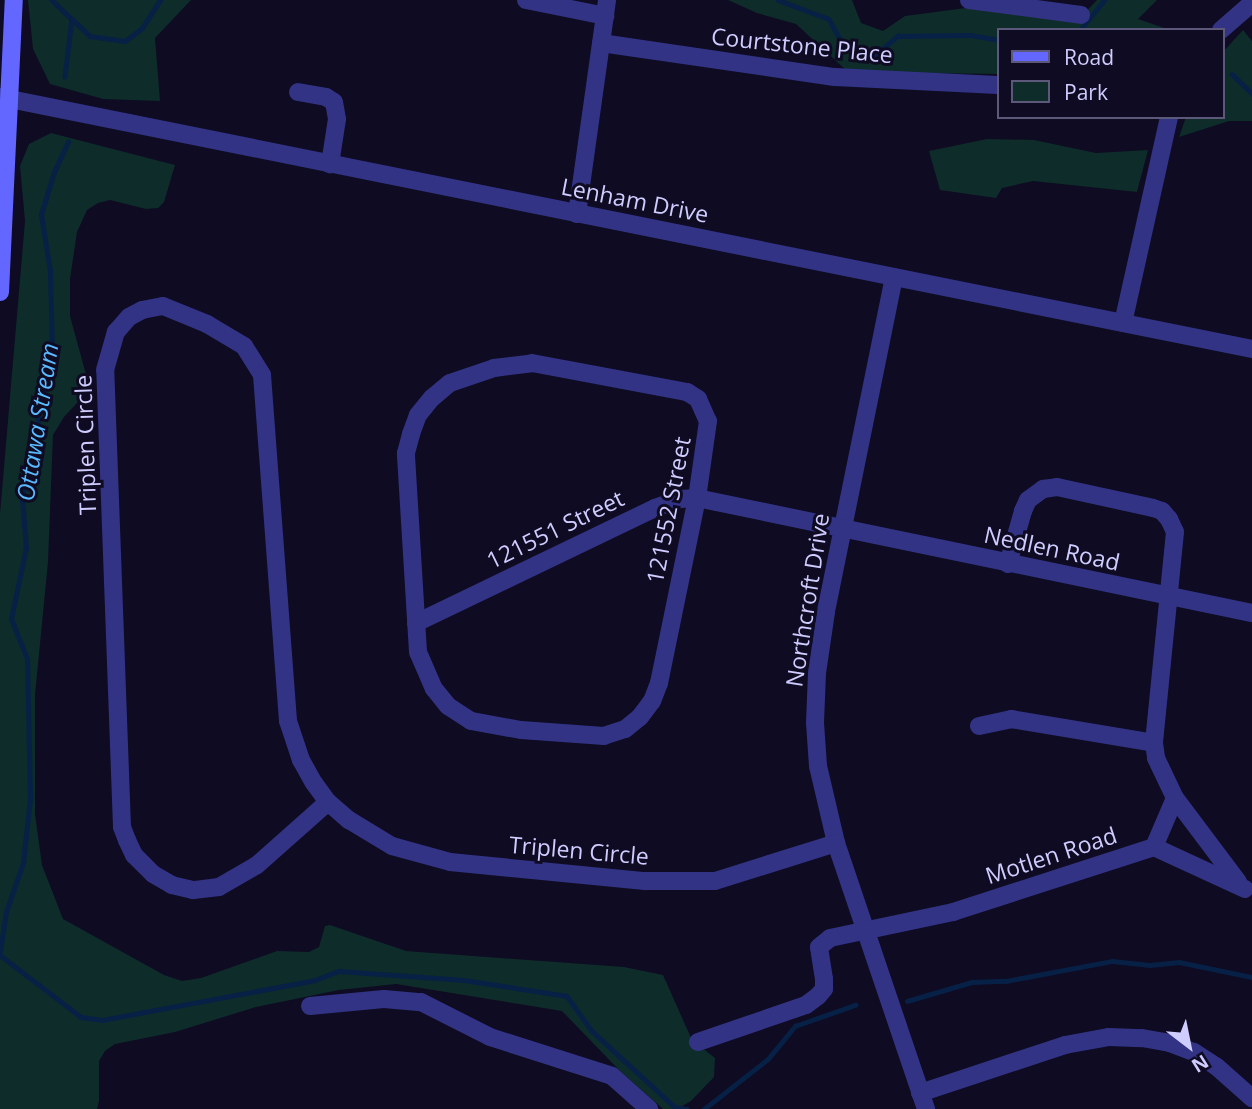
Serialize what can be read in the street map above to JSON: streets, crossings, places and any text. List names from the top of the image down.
{
  "streets": {
    "street": [
      "Courtstone Place",
      "Lenham Drive",
      "Triplen Circle",
      "121552 Street",
      "121551 Street",
      "Nedlen Road",
      "Northcroft Drive",
      "Motlen Road"
    ]
  },
  "crossings": [
    ["Lenham Drive", "Northcroft Drive"],
    ["Triplen Circle", "Northcroft Drive"],
    ["121552 Street", "121551 Street"],
    ["121551 Street", "Nedlen Road"],
    ["121551 Street", "Northcroft Drive"],
    ["Nedlen Road", "Northcroft Drive"],
    ["Northcroft Drive", "Motlen Road"]
  ],
  "water": ["Ottawa Stream"],
  "legend": ["Road", "Park"],
  "north": "bottom right"
}
